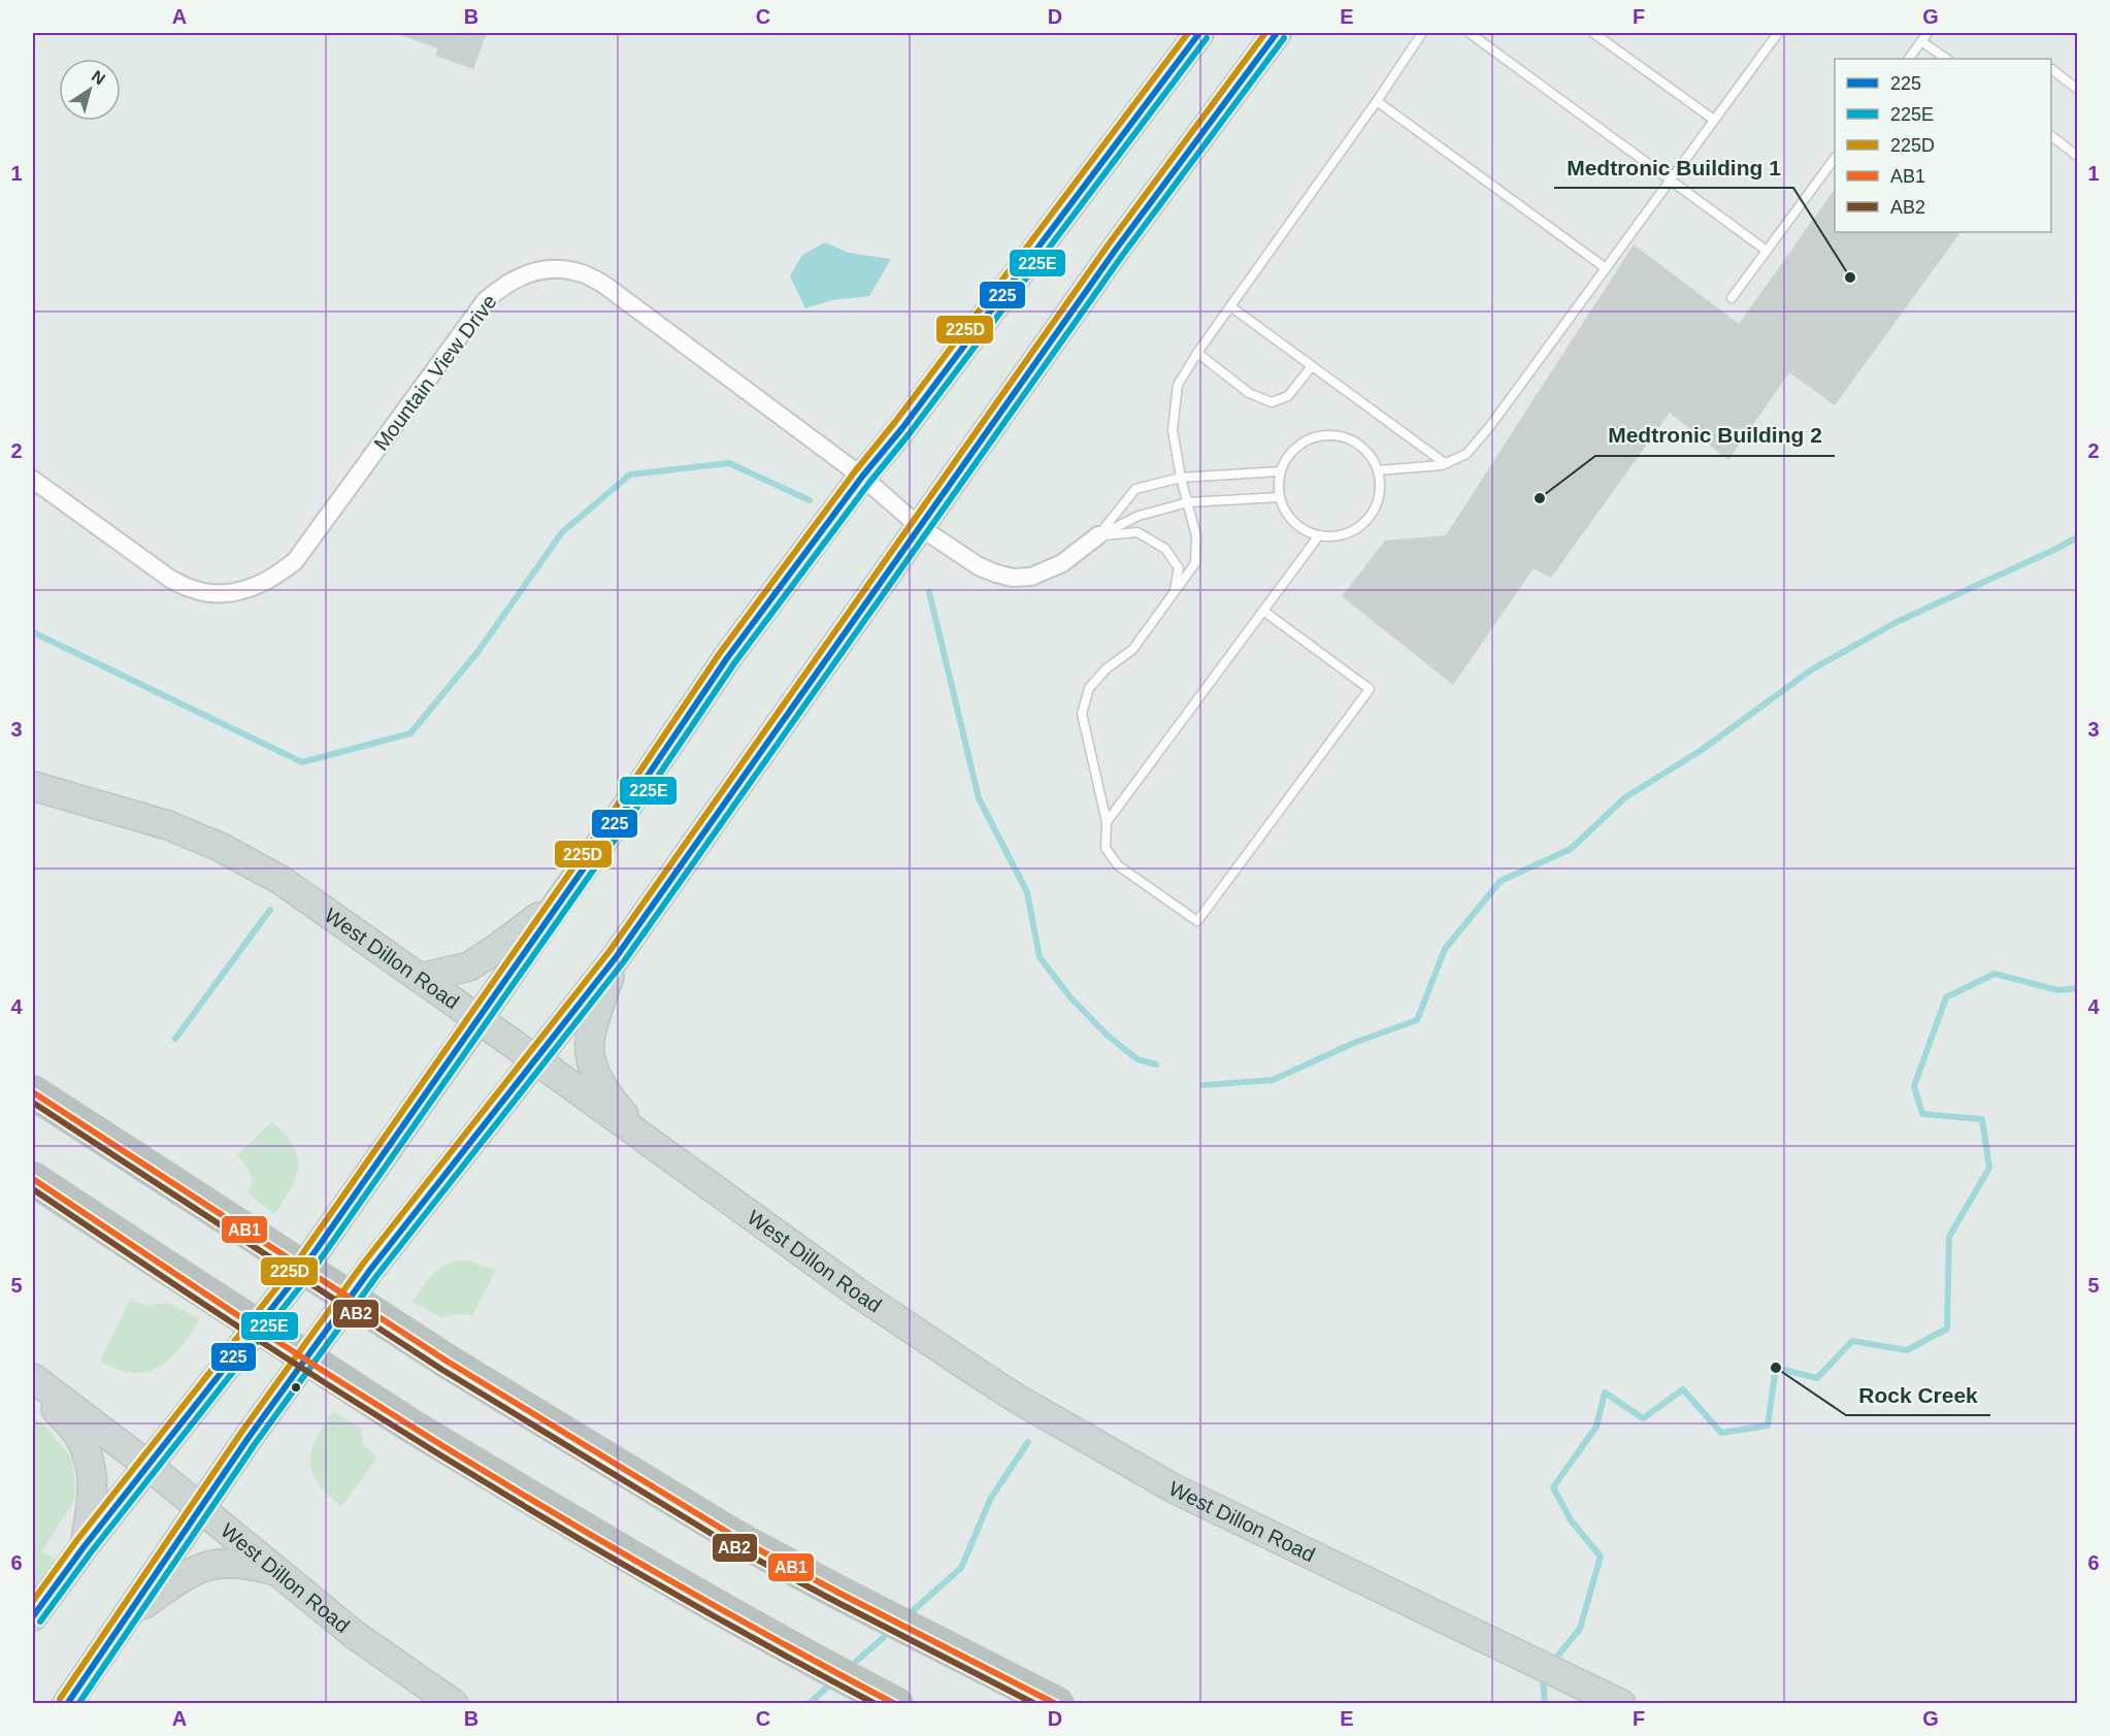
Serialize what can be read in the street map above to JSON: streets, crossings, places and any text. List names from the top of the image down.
{
  "streets": {
    "main road": ["West Dillon Road"],
    "street": ["Mountain View Drive"]
  },
  "places": ["Medtronic Building 1", "Medtronic Building 2", "Rock Creek"],
  "lines": [
    "transit line 225",
    "transit line 225D",
    "transit line 225E",
    "transit line AB1",
    "transit line AB2"
  ],
  "legend": [
    "225",
    "225E",
    "225D",
    "AB1",
    "AB2"
  ],
  "north": "top right",
  "grid": {
    "columns": [
      "A",
      "B",
      "C",
      "D",
      "E",
      "F",
      "G"
    ],
    "rows": [
      "1",
      "2",
      "3",
      "4",
      "5",
      "6"
    ]
  }
}
